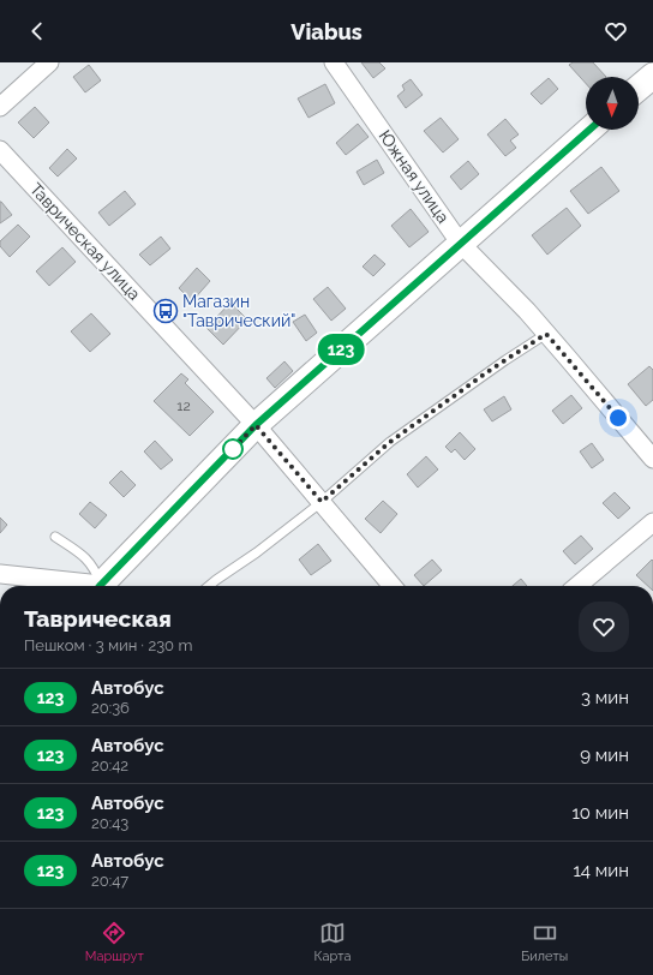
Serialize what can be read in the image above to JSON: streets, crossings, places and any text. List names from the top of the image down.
{
  "streets": {
    "street": ["Южная улица", "Таврическая улица"]
  },
  "places": {
    "bus stop": ["Магазин \"Таврический\""]
  },
  "lines": ["bus line 123"],
  "house_numbers": ["12"],
  "north": "bottom",
  "page": {
    "header": "Viabus",
    "on_map": "123",
    "heading": ["Таврическая", "Пешком · 3 мин · 230 m"],
    "list": [
      {
        "mark": "123",
        "name": "Автобус",
        "note": "20:36",
        "value": "3 мин"
      },
      {
        "mark": "123",
        "name": "Автобус",
        "note": "20:42",
        "value": "9 мин"
      },
      {
        "mark": "123",
        "name": "Автобус",
        "note": "20:43",
        "value": "10 мин"
      },
      {
        "mark": "123",
        "name": "Автобус",
        "note": "20:47",
        "value": "14 мин"
      }
    ],
    "tabs": ["Маршрут", "Карта", "Билеты"]
  }
}
